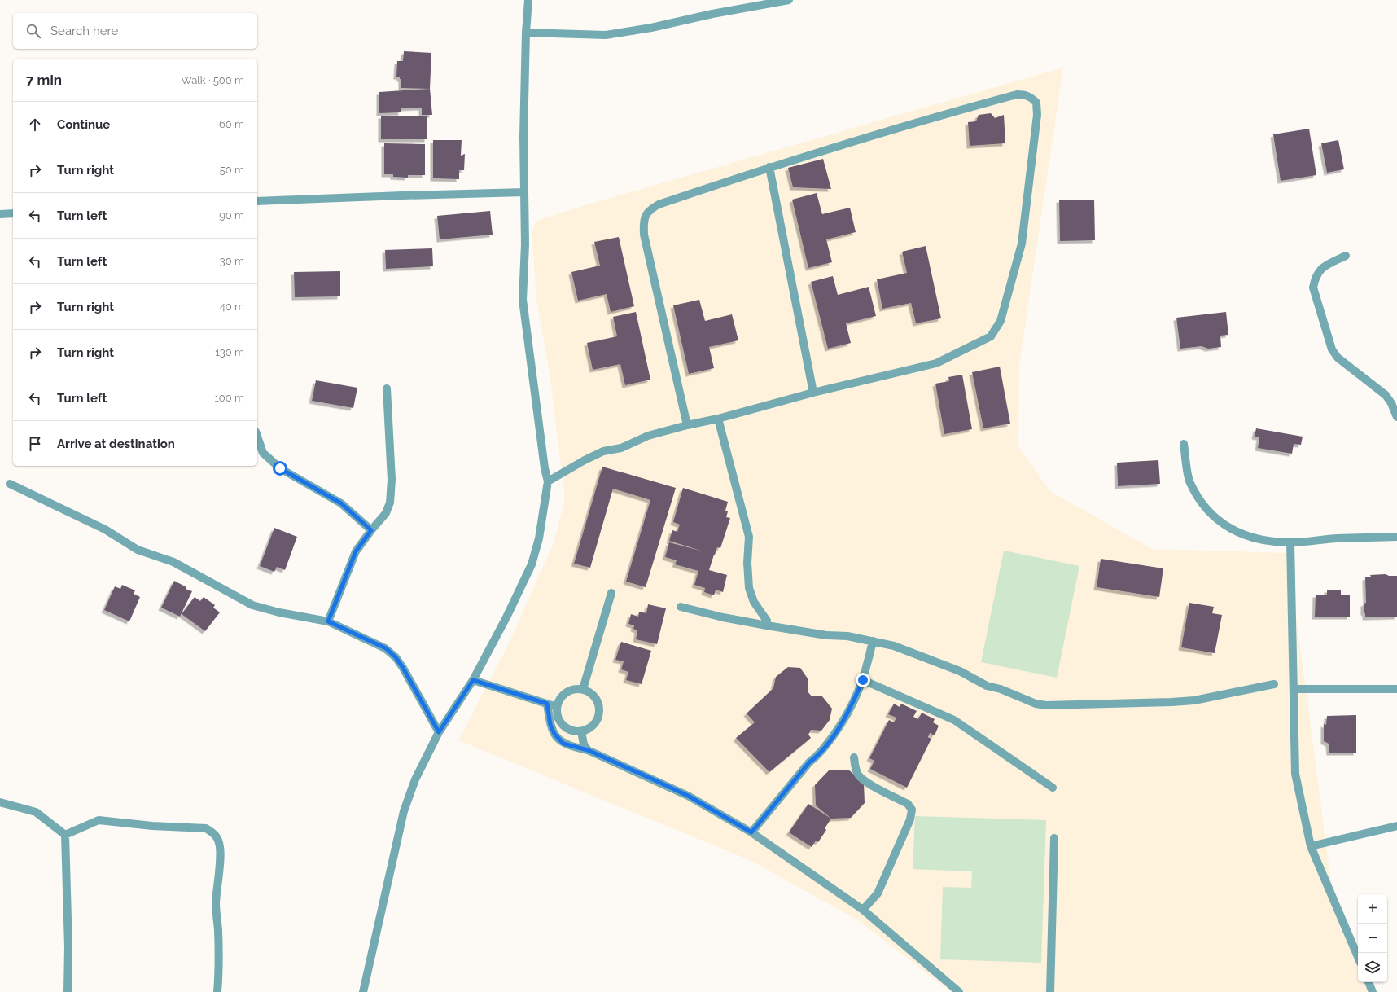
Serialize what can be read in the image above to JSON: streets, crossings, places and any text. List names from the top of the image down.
{
  "page": {
    "search": "Search here",
    "heading": ["7 min", "Walk · 500 m"],
    "list": [
      ["Continue", "60 m"],
      ["Turn right", "50 m"],
      ["Turn left", "90 m"],
      ["Turn left", "30 m"],
      ["Turn right", "40 m"],
      ["Turn right", "130 m"],
      ["Turn left", "100 m"],
      "Arrive at destination"
    ],
    "map_buttons": ["+", "−"]
  }
}
